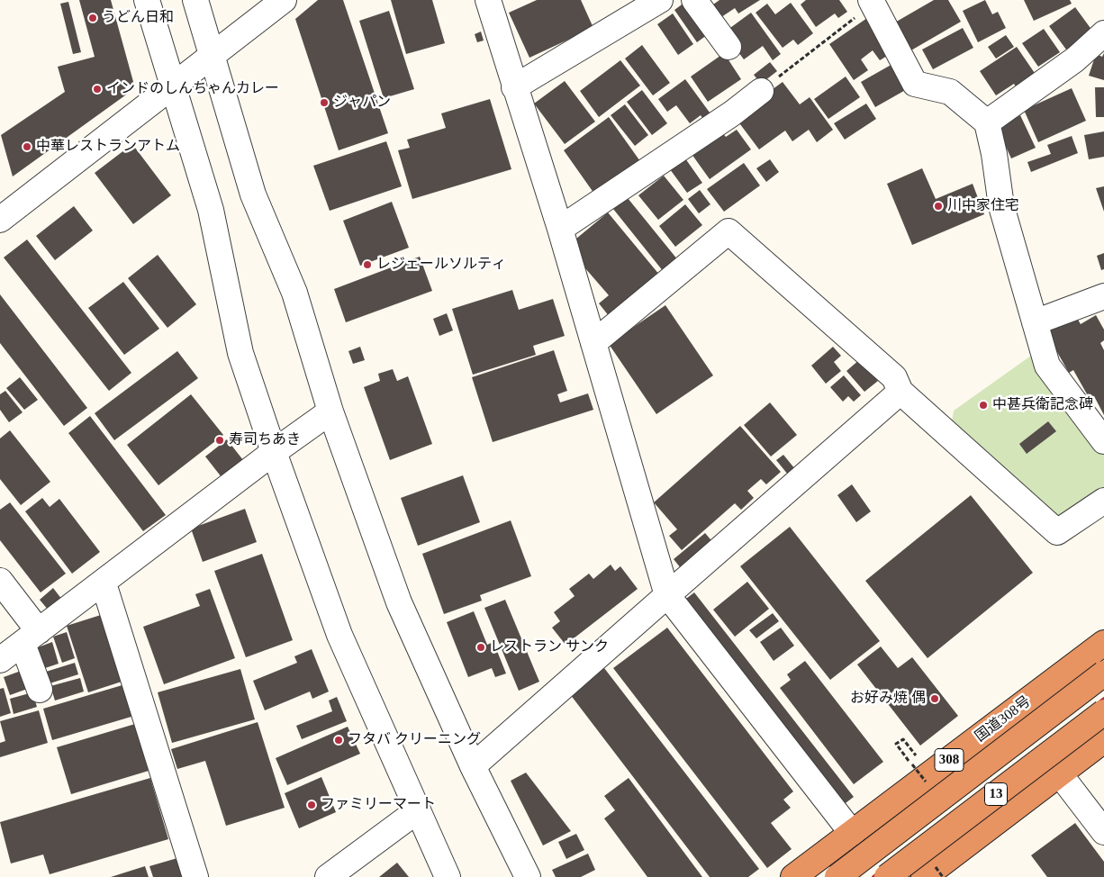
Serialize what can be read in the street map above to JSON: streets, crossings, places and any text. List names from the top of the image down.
{
  "streets": {
    "highway": ["国道308号", "308", "13"]
  },
  "places": [
    "うどん日和",
    "インドのしんちゃんカレー",
    "ジャパン",
    "中華レストランアトム",
    "川中家住宅",
    "レジェールソルティ",
    "中甚兵衛記念碑",
    "寿司ちあき",
    "レストラン サンク",
    "お好み焼 偶",
    "フタバ クリーニング",
    "ファミリーマート"
  ]
}
